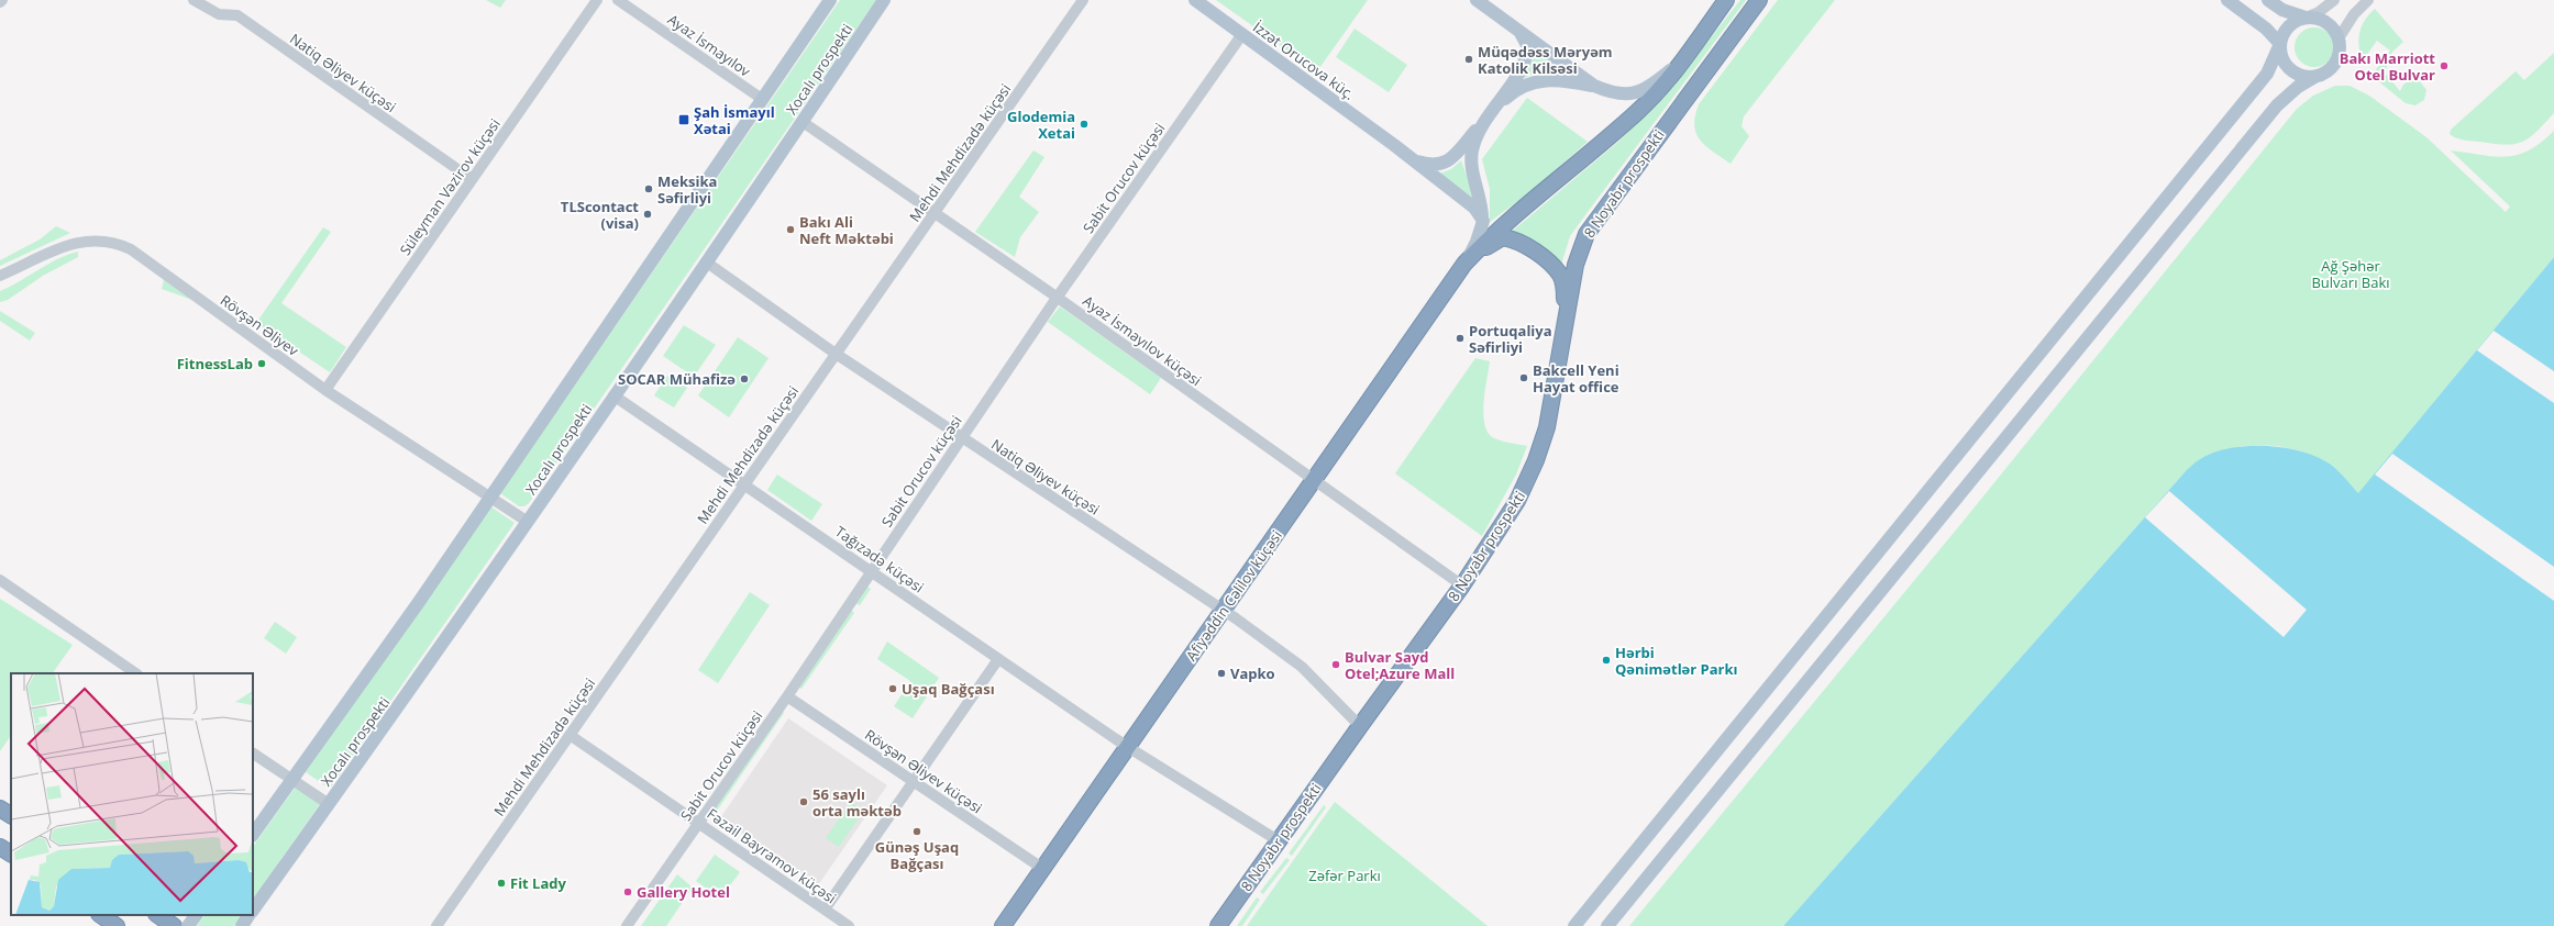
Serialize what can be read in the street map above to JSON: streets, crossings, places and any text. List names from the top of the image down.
{
  "streets": {
    "highway": ["8 Noyabr prospekti", "Afiyəddin Cəlilov küçəsi"],
    "main road": ["İzzət Orucova küç.", "Xocalı prospekti"],
    "street": [
      "Ayaz İsmayılov",
      "Natiq Əliyev küçəsi",
      "Mehdi Mehdizadə küçəsi",
      "Sabit Orucov küçəsi",
      "Süleyman Vəzirov küçəsi",
      "Rövşən Əliyev",
      "Ayaz İsmayılov küçəsi",
      "Tağızadə küçəsi",
      "Rövşən Əliyev küçəsi",
      "Fəzail Bayramov küçəsi"
    ]
  },
  "crossings": [
    ["Ayaz İsmayılov", "Xocalı prospekti"],
    ["İzzət Orucova küç.", "Sabit Orucov küçəsi"],
    ["Xocalı prospekti", "Natiq Əliyev küçəsi"],
    ["Xocalı prospekti", "Rövşən Əliyev"],
    ["Xocalı prospekti", "Ayaz İsmayılov küçəsi"],
    ["Xocalı prospekti", "Tağızadə küçəsi"],
    ["Natiq Əliyev küçəsi", "Mehdi Mehdizadə küçəsi"],
    ["Natiq Əliyev küçəsi", "Sabit Orucov küçəsi"],
    ["Natiq Əliyev küçəsi", "8 Noyabr prospekti"],
    ["Natiq Əliyev küçəsi", "Süleyman Vəzirov küçəsi"],
    ["Natiq Əliyev küçəsi", "Afiyəddin Cəlilov küçəsi"],
    ["Mehdi Mehdizadə küçəsi", "Ayaz İsmayılov küçəsi"],
    ["Mehdi Mehdizadə küçəsi", "Tağızadə küçəsi"],
    ["Mehdi Mehdizadə küçəsi", "Fəzail Bayramov küçəsi"],
    ["Sabit Orucov küçəsi", "Ayaz İsmayılov küçəsi"],
    ["Sabit Orucov küçəsi", "Tağızadə küçəsi"],
    ["Sabit Orucov küçəsi", "Rövşən Əliyev küçəsi"],
    ["Sabit Orucov küçəsi", "Fəzail Bayramov küçəsi"],
    ["8 Noyabr prospekti", "Ayaz İsmayılov küçəsi"],
    ["8 Noyabr prospekti", "Afiyəddin Cəlilov küçəsi"],
    ["Süleyman Vəzirov küçəsi", "Rövşən Əliyev"],
    ["Ayaz İsmayılov küçəsi", "Afiyəddin Cəlilov küçəsi"],
    ["Tağızadə küçəsi", "Afiyəddin Cəlilov küçəsi"],
    ["Afiyəddin Cəlilov küçəsi", "Rövşən Əliyev küçəsi"]
  ],
  "parks": ["Ağ Şəhər Bulvarı Bakı", "Zəfər Parkı"],
  "places": {
    "other": [
      "Müqədəss Məryəm Katolik Kilsəsi",
      "Bakı Marriott Otel Bulvar",
      "Glodemia Xetai",
      "Meksika Səfirliyi",
      "TLScontact (visa)",
      "Bakı Ali Neft Məktəbi",
      "Portuqaliya Səfirliyi",
      "FitnessLab",
      "Bakcell Yeni Hayat office",
      "SOCAR Mühafizə",
      "Hərbi Qənimətlər Parkı",
      "Bulvar Sayd Otel;Azure Mall",
      "Vapko",
      "Uşaq Bağçası",
      "56 saylı orta məktəb",
      "Günəş Uşaq Bağçası",
      "Fit Lady",
      "Gallery Hotel"
    ],
    "transit": ["Şah İsmayıl Xətai"]
  }
}
